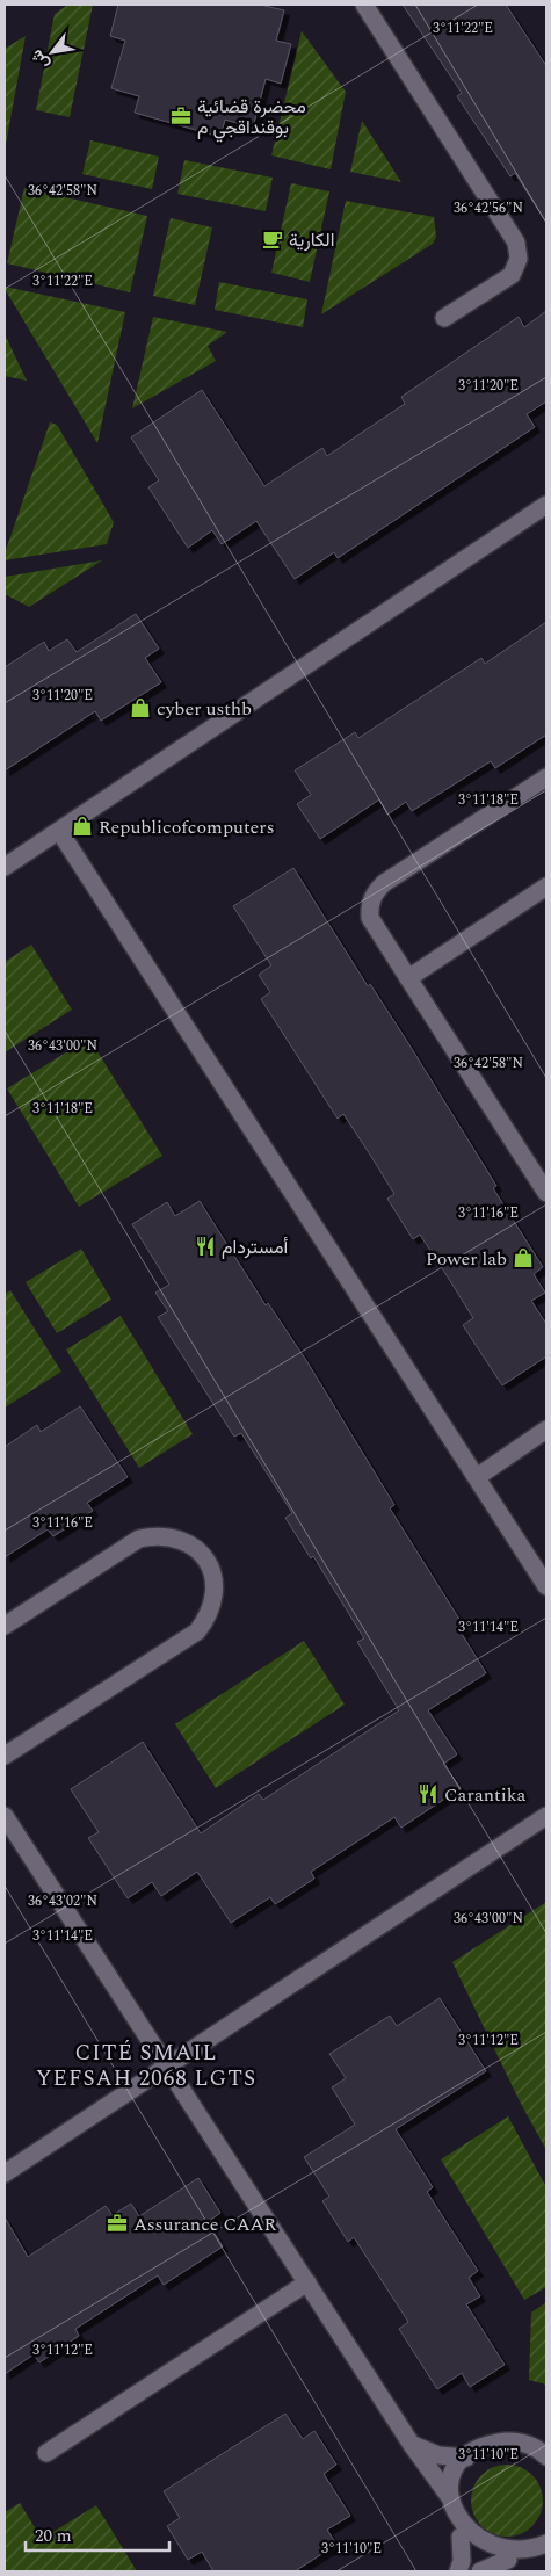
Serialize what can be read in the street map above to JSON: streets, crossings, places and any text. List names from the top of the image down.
{
  "districts": ["CITÉ SMAIL YEFSAH 2068 LGTS"],
  "places": {
    "office": ["محضرة قضائية بوقنداقجي م", "Assurance CAAR"],
    "cafe": ["الكارية"],
    "shop": ["cyber usthb", "Republicofcomputers", "Power lab"],
    "restaurant": ["أمستردام", "Carantika"]
  },
  "scale_bar": "20 m",
  "north": "bottom left",
  "coordinates": [
    "3°11'22\"E",
    "36°42'58\"N",
    "36°42'56\"N",
    "3°11'20\"E",
    "3°11'18\"E",
    "36°43'00\"N",
    "3°11'16\"E",
    "3°11'14\"E",
    "36°43'02\"N",
    "3°11'12\"E",
    "3°11'10\"E"
  ]
}
